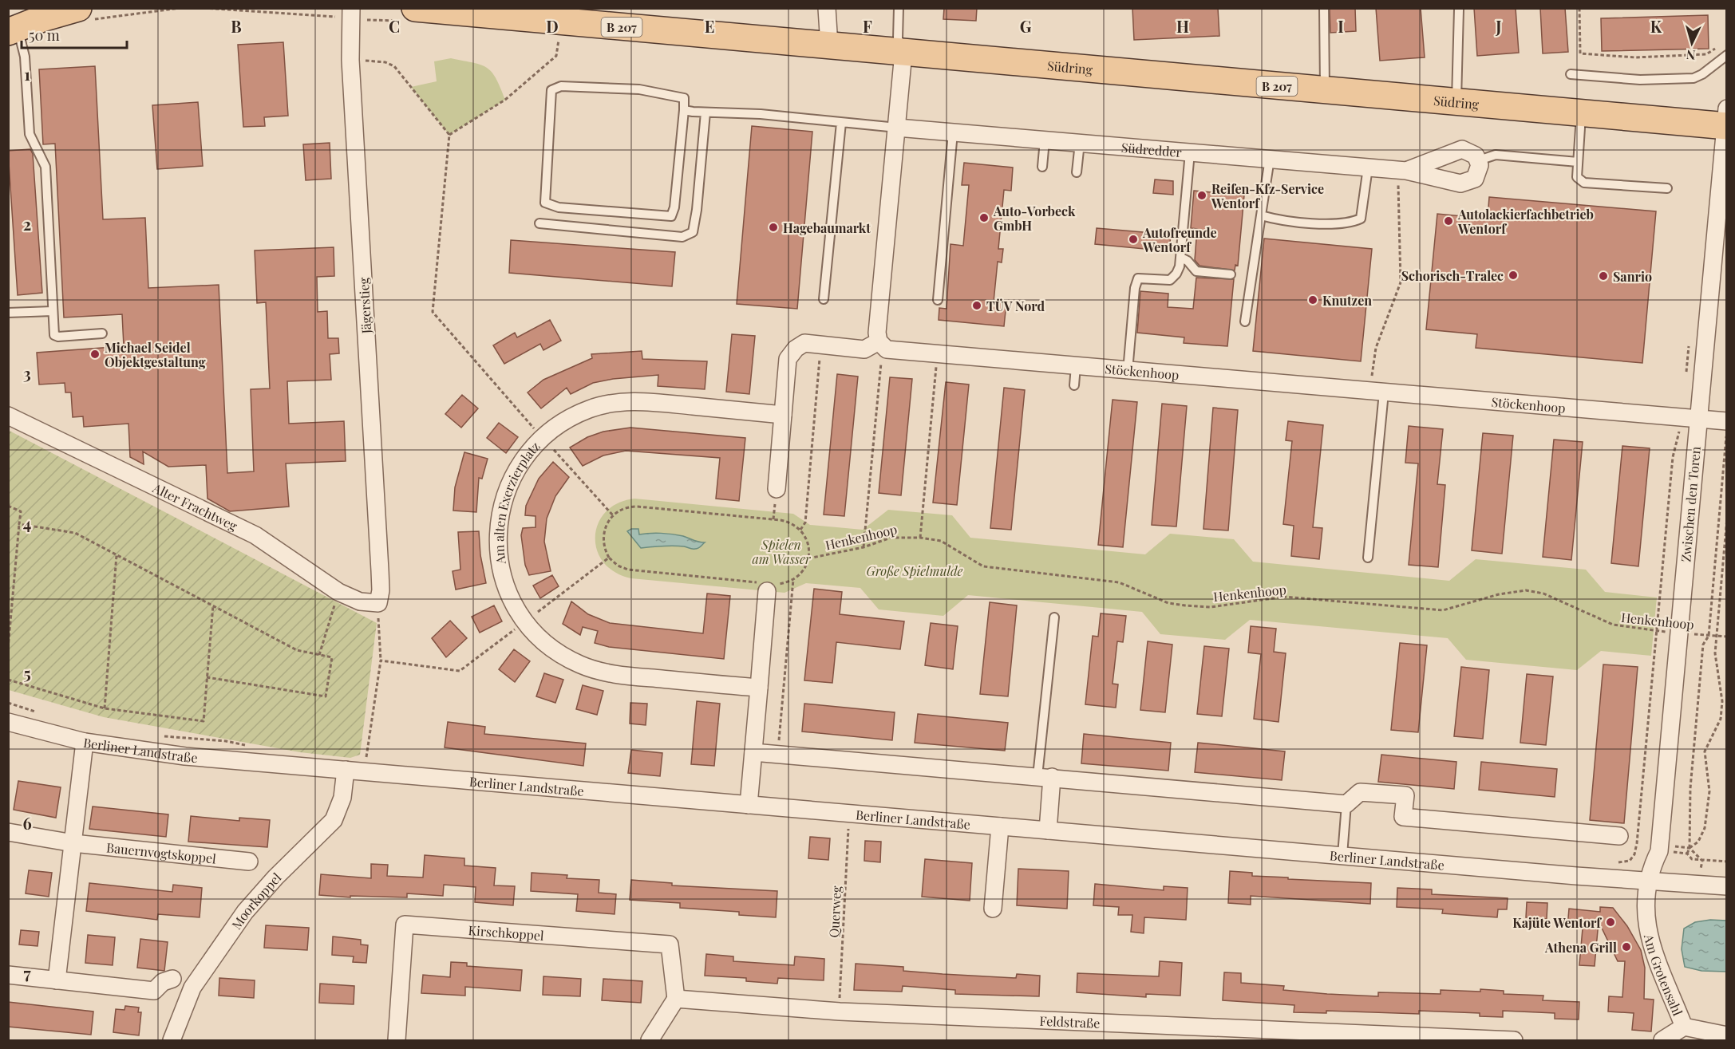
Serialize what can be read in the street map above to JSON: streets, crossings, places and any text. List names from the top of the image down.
{
  "streets": {
    "main road": ["B 207", "Südring"],
    "street": [
      "Südredder",
      "Jägerstieg",
      "Stöckenhoop",
      "Am alten Exerzierplatz",
      "Zwischen den Toren",
      "Alter Frachtweg",
      "Berliner Landstraße",
      "Bauernvogtskoppel",
      "Moorkoppel",
      "Kirschkoppel",
      "Am Grotensahl",
      "Feldstraße"
    ],
    "path": ["Henkenhoop", "Querweg"]
  },
  "crossings": [
    ["Südring", "Zwischen den Toren"],
    ["Jägerstieg", "Alter Frachtweg"],
    ["Stöckenhoop", "Zwischen den Toren"],
    ["Zwischen den Toren", "Henkenhoop"],
    ["Zwischen den Toren", "Berliner Landstraße"],
    ["Zwischen den Toren", "Am Grotensahl"],
    ["Berliner Landstraße", "Moorkoppel"],
    ["Berliner Landstraße", "Querweg"],
    ["Berliner Landstraße", "Am Grotensahl"],
    ["Querweg", "Feldstraße"],
    ["Kirschkoppel", "Feldstraße"]
  ],
  "parks": ["Spielen am Wasser", "Große Spielmulde"],
  "places": [
    "Reifen-Kfz-Service Wentorf",
    "Auto-Vorbeck GmbH",
    "Autolackierfachbetrieb Wentorf",
    "Hagebaumarkt",
    "Autofreunde Wentorf",
    "Schorisch-Tralec",
    "Sanrio",
    "Knutzen",
    "TÜV Nord",
    "Michael Seidel Objektgestaltung",
    "Kajüte Wentorf",
    "Athena Grill"
  ],
  "scale_bar": "50 m",
  "north": "bottom",
  "grid": {
    "columns": [
      "B",
      "C",
      "D",
      "E",
      "F",
      "G",
      "H",
      "I",
      "J",
      "K"
    ],
    "rows": [
      "1",
      "2",
      "3",
      "4",
      "5",
      "6",
      "7"
    ]
  }
}
